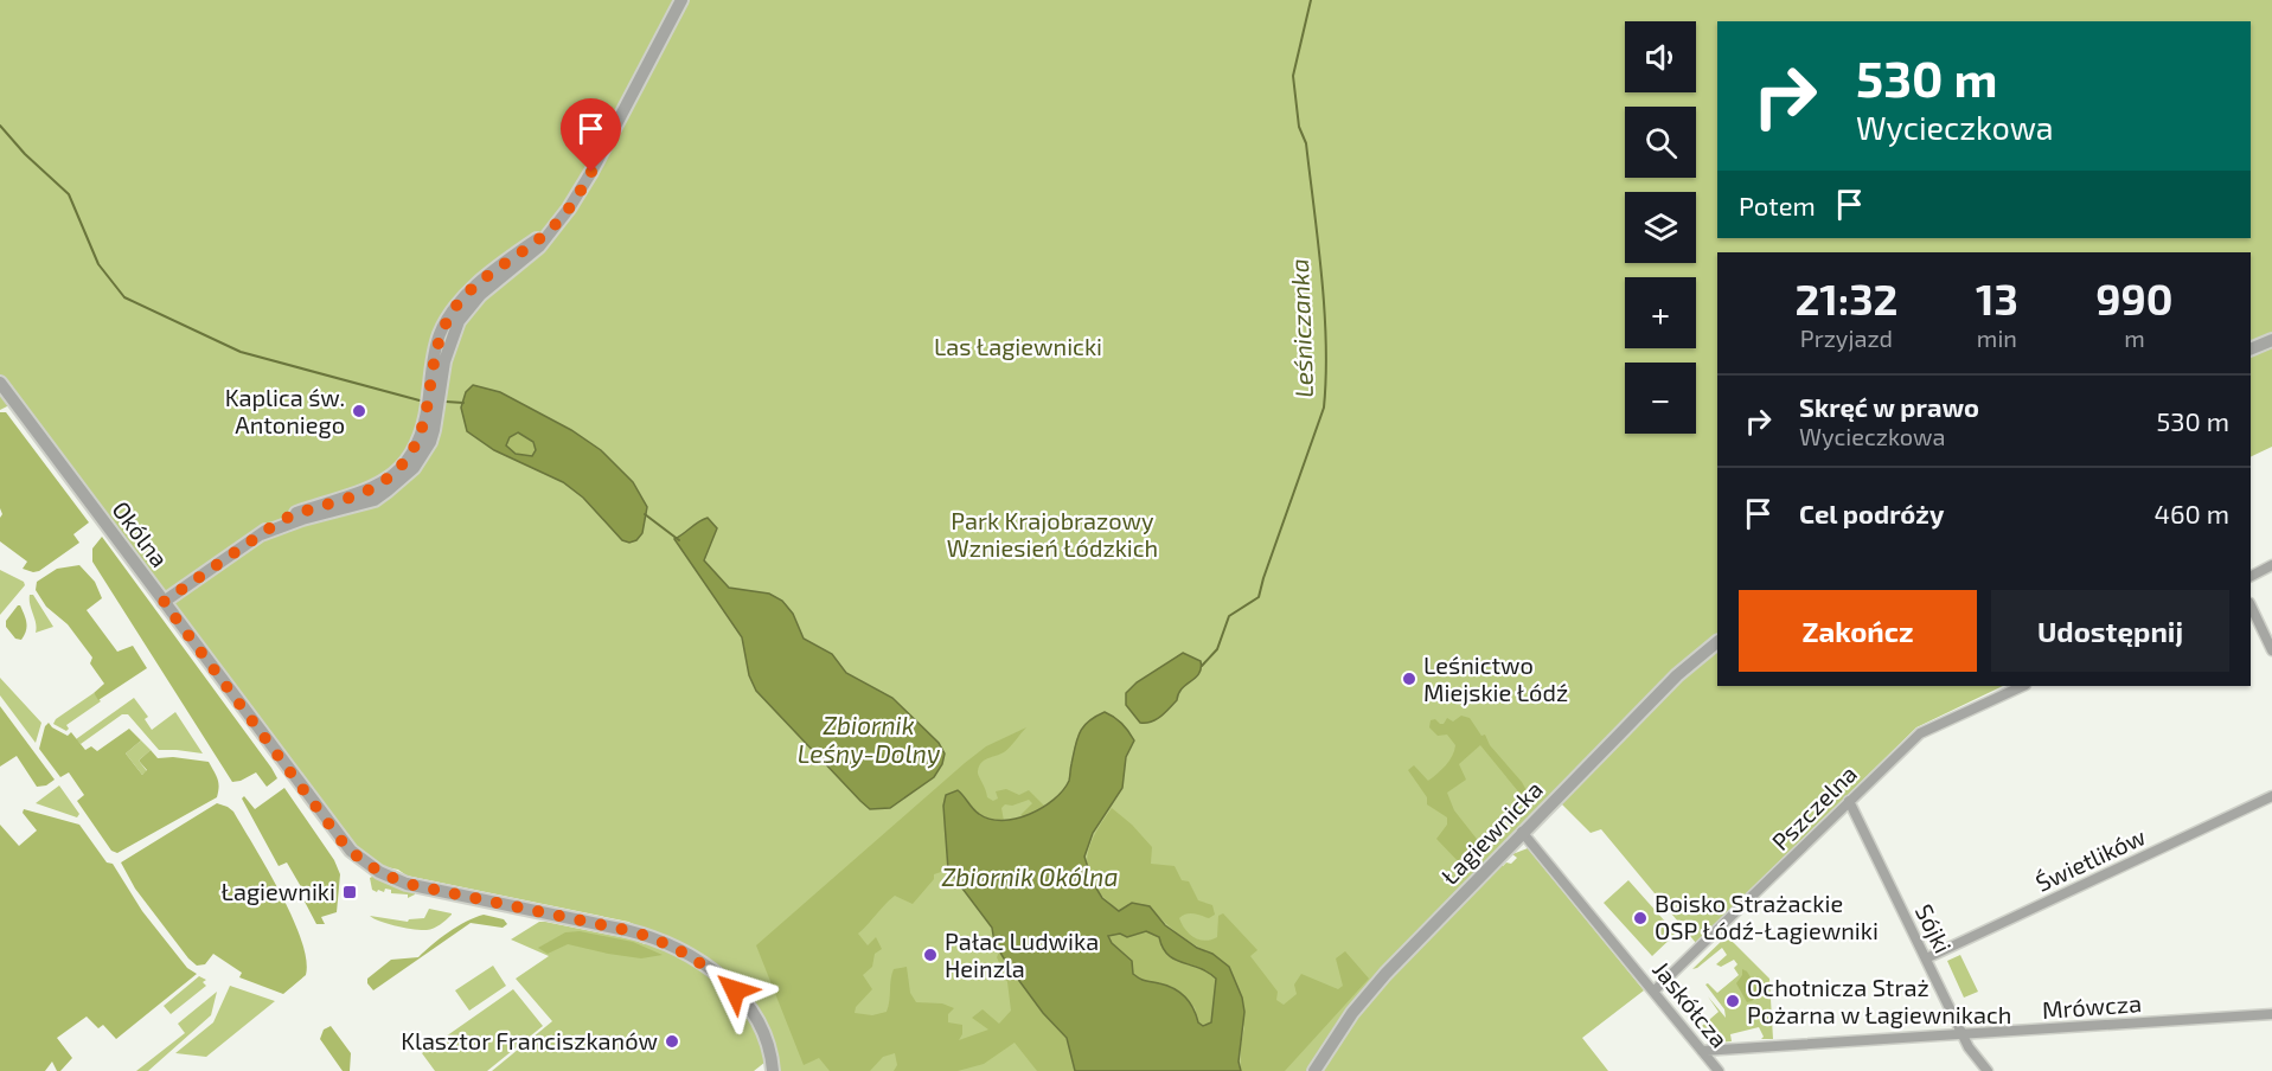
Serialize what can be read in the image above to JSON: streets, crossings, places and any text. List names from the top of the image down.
{
  "streets": {
    "street": [
      "Okólna",
      "Pszczelna",
      "Łagiewnicka",
      "Świetlików",
      "Sójki",
      "Jaskółcza",
      "Mrówcza"
    ]
  },
  "crossings": [
    ["Pszczelna", "Sójki"],
    ["Pszczelna", "Jaskółcza"],
    ["Łagiewnicka", "Jaskółcza"],
    ["Świetlików", "Sójki"],
    ["Sójki", "Mrówcza"],
    ["Jaskółcza", "Mrówcza"]
  ],
  "water": ["Leśniczanka", "Zbiornik Leśny-Dolny", "Zbiornik Okólna"],
  "parks": ["Las Łagiewnicki", "Park Krajobrazowy Wzniesień Łódzkich"],
  "places": {
    "other": [
      "Kaplica św. Antoniego",
      "Leśnictwo Miejskie Łódź",
      "Boisko Strażackie OSP Łódź-Łagiewniki",
      "Pałac Ludwika Heinzla",
      "Ochotnicza Straż Pożarna w Łagiewnikach",
      "Klasztor Franciszkanów"
    ],
    "transit": ["Łagiewniki"]
  },
  "page": {
    "map_buttons": ["+", "−"],
    "turn": ["530 m", "Wycieczkowa"],
    "then": "Potem",
    "eta": [
      "21:32",
      "Przyjazd",
      "13",
      "min",
      "990",
      "m"
    ],
    "list": [
      {
        "name": "Skręć w prawo",
        "note": "Wycieczkowa",
        "value": "530 m"
      },
      {
        "name": "Cel podróży",
        "value": "460 m"
      }
    ],
    "buttons": ["Zakończ", "Udostępnij"]
  }
}
